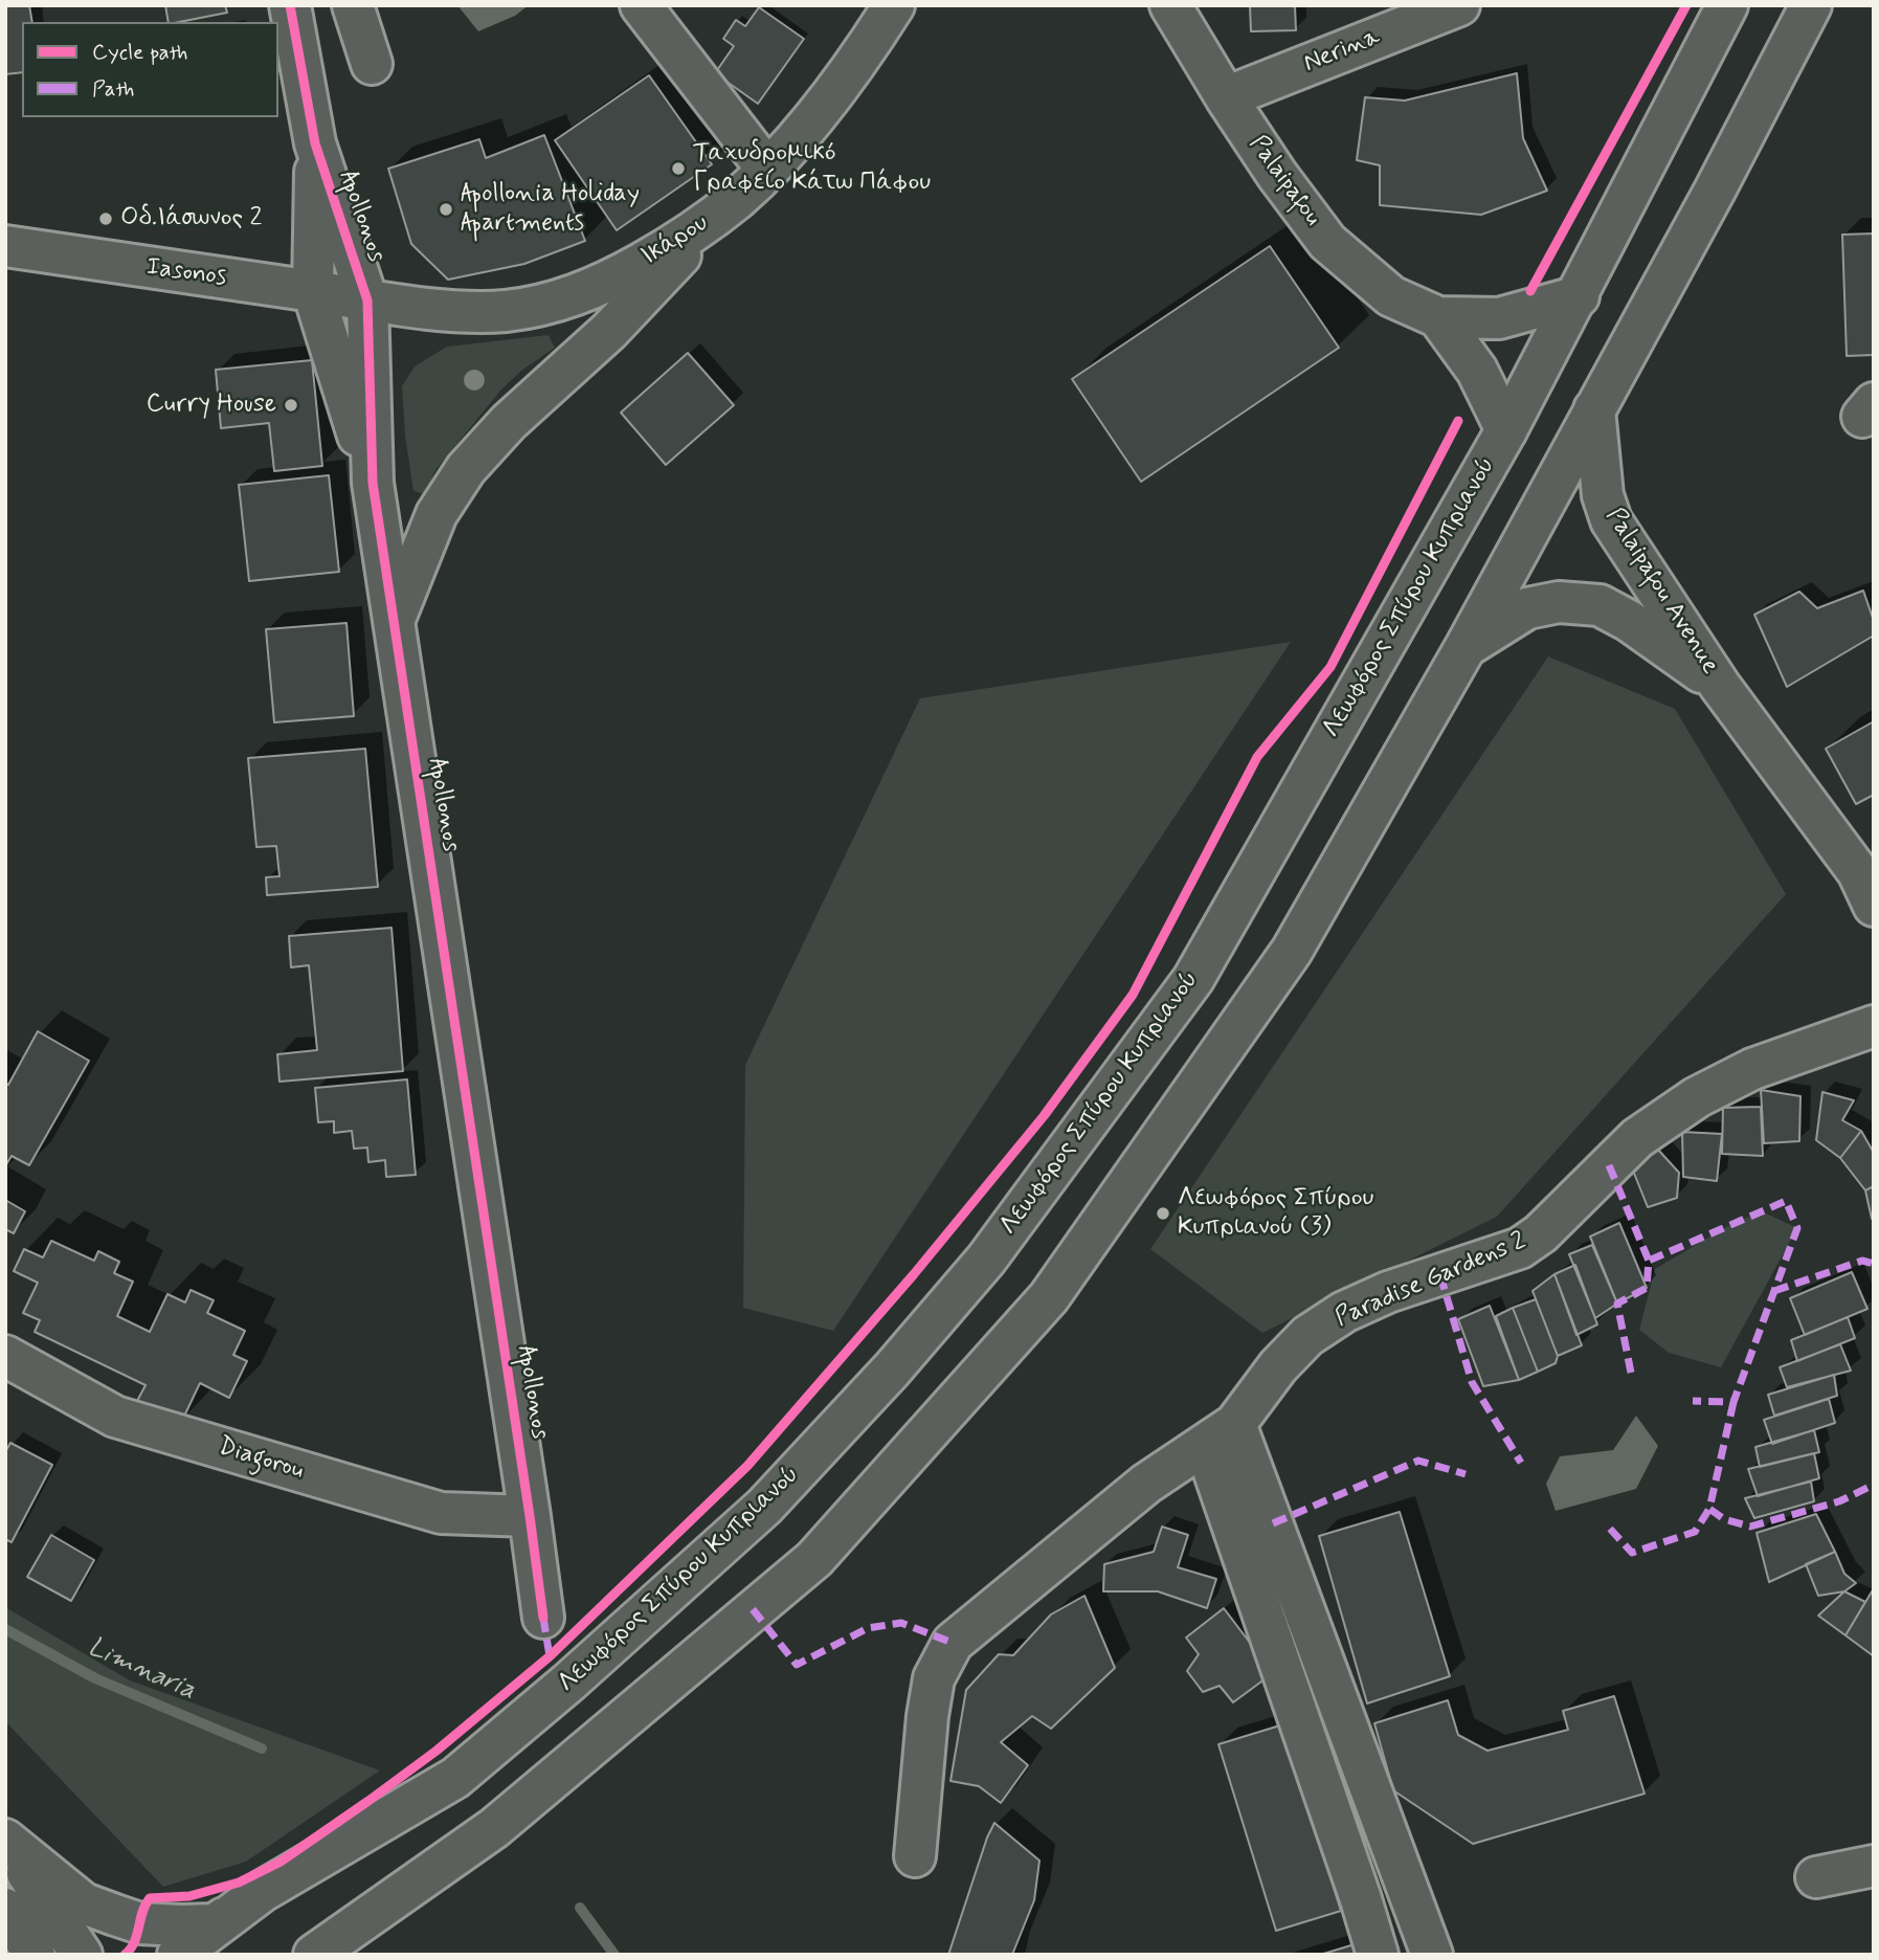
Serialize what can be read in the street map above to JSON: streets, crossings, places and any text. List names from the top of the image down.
{
  "streets": {
    "street": [
      "Nerina",
      "Palaipafou",
      "Apollonos",
      "Ικάρου",
      "Iasonos",
      "Palaipafou Avenue",
      "Λεωφόρος Σπύρου Κυπριανού",
      "Paradise Gardens 2",
      "Diagorou"
    ]
  },
  "crossings": [
    ["Nerina", "Palaipafou"],
    ["Apollonos", "Ικάρου"],
    ["Apollonos", "Iasonos"],
    ["Apollonos", "Diagorou"],
    ["Ικάρου", "Iasonos"]
  ],
  "water": ["Limnaria"],
  "places": [
    "Ταχυδρομικό Γραφείο Κάτω Πάφου",
    "Apollonia Holiday Apartments",
    "Οδ.Ιάσωνος 2",
    "Curry House",
    "Λεωφόρος Σπύρου Κυπριανού (3)"
  ],
  "legend": ["Cycle path", "Path"]
}
